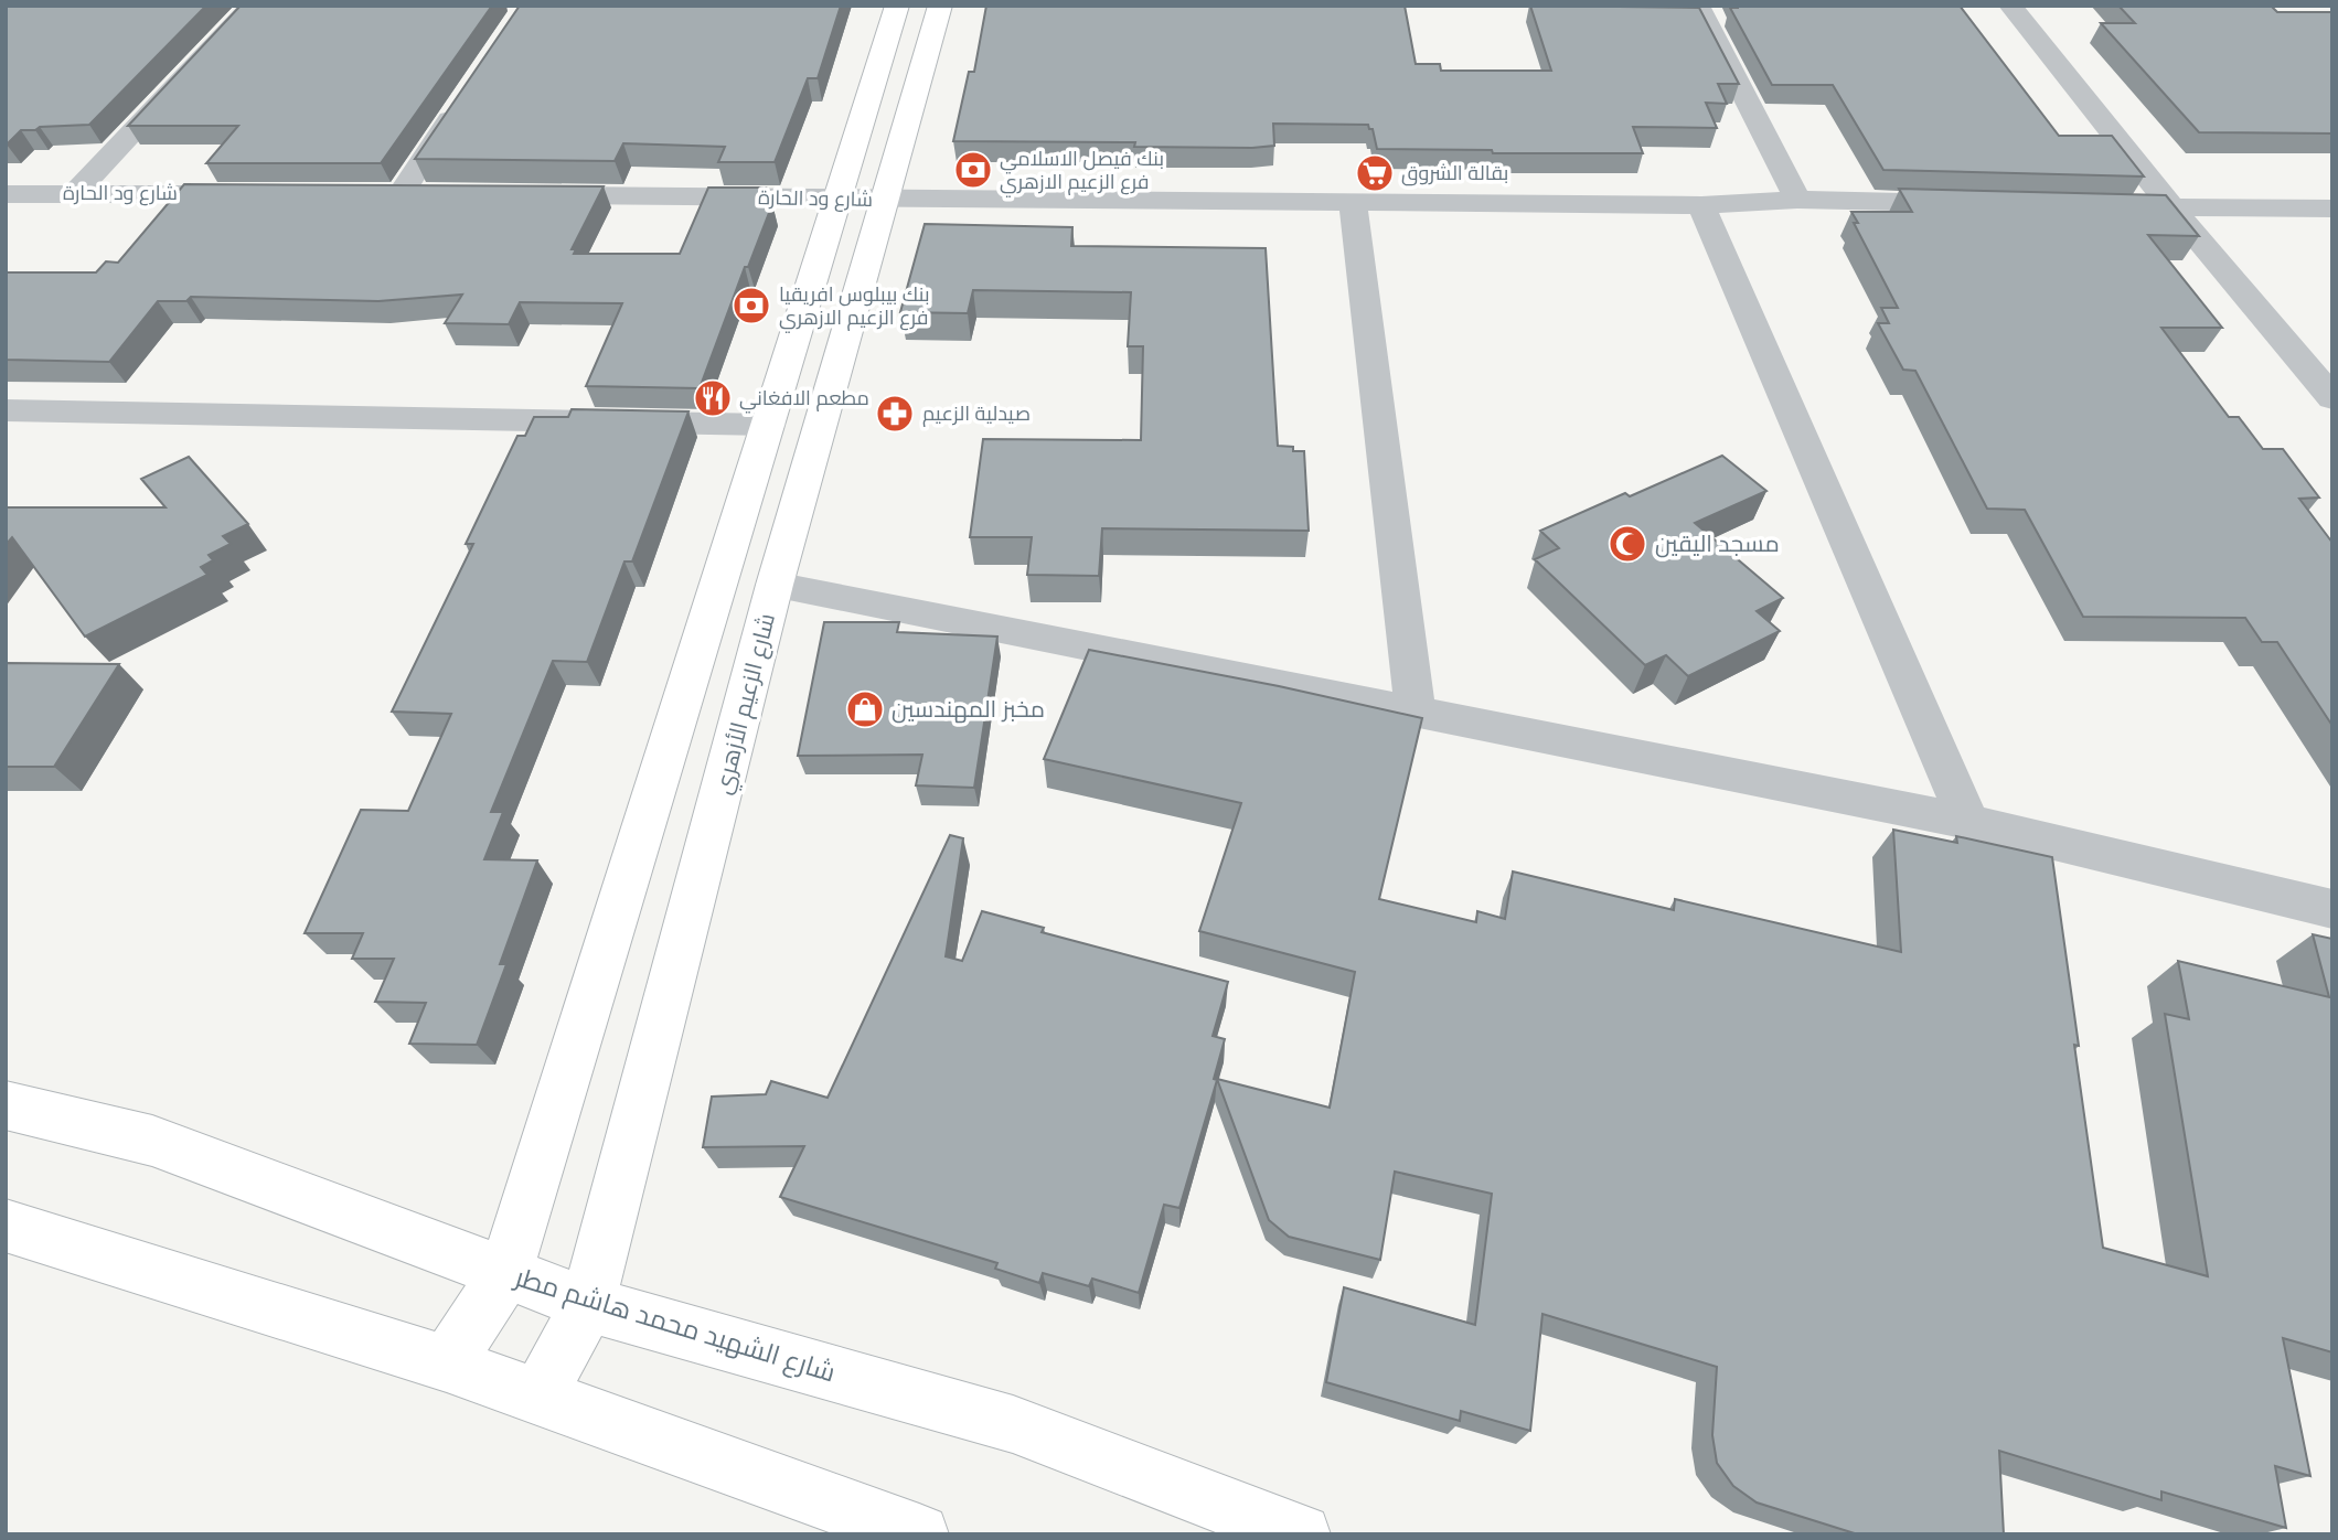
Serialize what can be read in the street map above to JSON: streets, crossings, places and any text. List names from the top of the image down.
{
  "streets": {
    "main road": ["شارع الزعيم الأزهري", "شارع الشهيد محمد هاشم مطر"],
    "street": ["شارع ود الحارة"]
  },
  "crossings": [
    ["شارع ود الحارة", "شارع الزعيم الأزهري"],
    ["شارع الزعيم الأزهري", "شارع الشهيد محمد هاشم مطر"]
  ],
  "places": {
    "bank": ["بنك فيصل الاسلامي فرع الزعيم الازهري", "بنك بيبلوس افريقيا فرع الزعيم الازهري"],
    "supermarket": ["بقالة الشروق"],
    "restaurant": ["مطعم الافغاني"],
    "pharmacy": ["صيدلية الزعيم"],
    "mosque": ["مسجد اليقين"],
    "shop": ["مخبز المهندسين"]
  }
}
